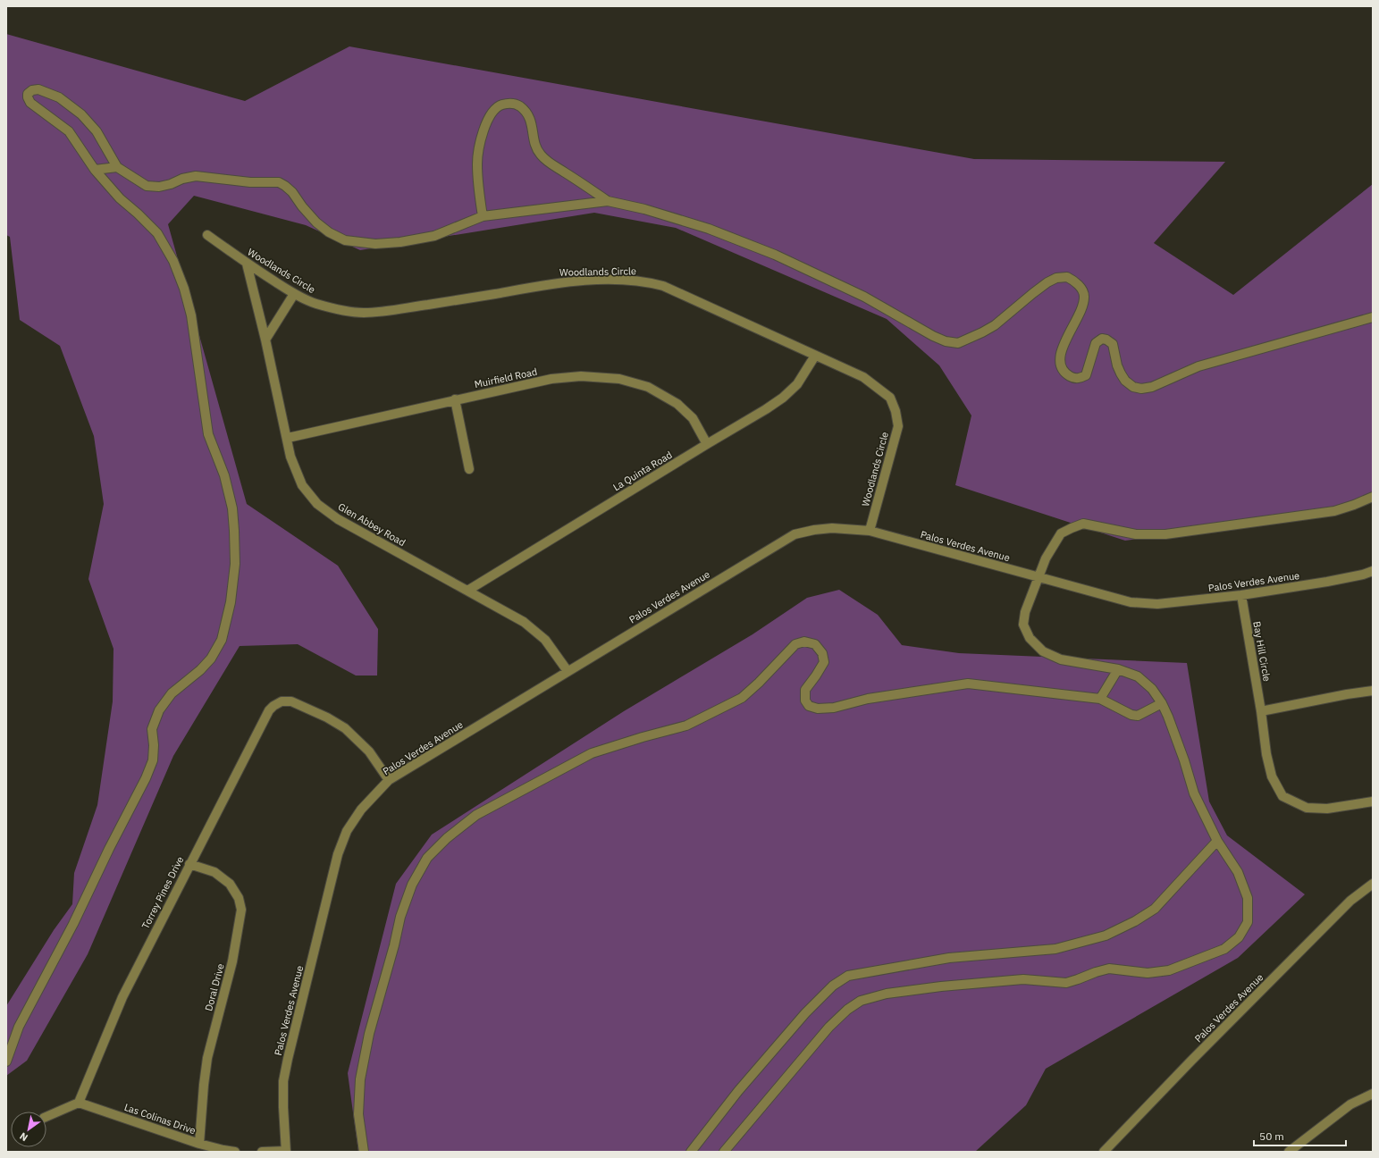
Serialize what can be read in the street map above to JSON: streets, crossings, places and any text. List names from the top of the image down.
{
  "streets": {
    "street": [
      "Woodlands Circle",
      "Muirfield Road",
      "La Quinta Road",
      "Glen Abbey Road",
      "Palos Verdes Avenue",
      "Bay Hill Circle",
      "Torrey Pines Drive",
      "Doral Drive",
      "Las Colinas Drive"
    ]
  },
  "crossings": [
    ["Woodlands Circle", "La Quinta Road"],
    ["Woodlands Circle", "Glen Abbey Road"],
    ["Woodlands Circle", "Palos Verdes Avenue"],
    ["Muirfield Road", "La Quinta Road"],
    ["Muirfield Road", "Glen Abbey Road"],
    ["La Quinta Road", "Glen Abbey Road"],
    ["Glen Abbey Road", "Palos Verdes Avenue"],
    ["Palos Verdes Avenue", "Bay Hill Circle"],
    ["Palos Verdes Avenue", "Torrey Pines Drive"],
    ["Torrey Pines Drive", "Doral Drive"],
    ["Torrey Pines Drive", "Las Colinas Drive"],
    ["Doral Drive", "Las Colinas Drive"]
  ],
  "scale_bar": "50 m",
  "north": "bottom left"
}
